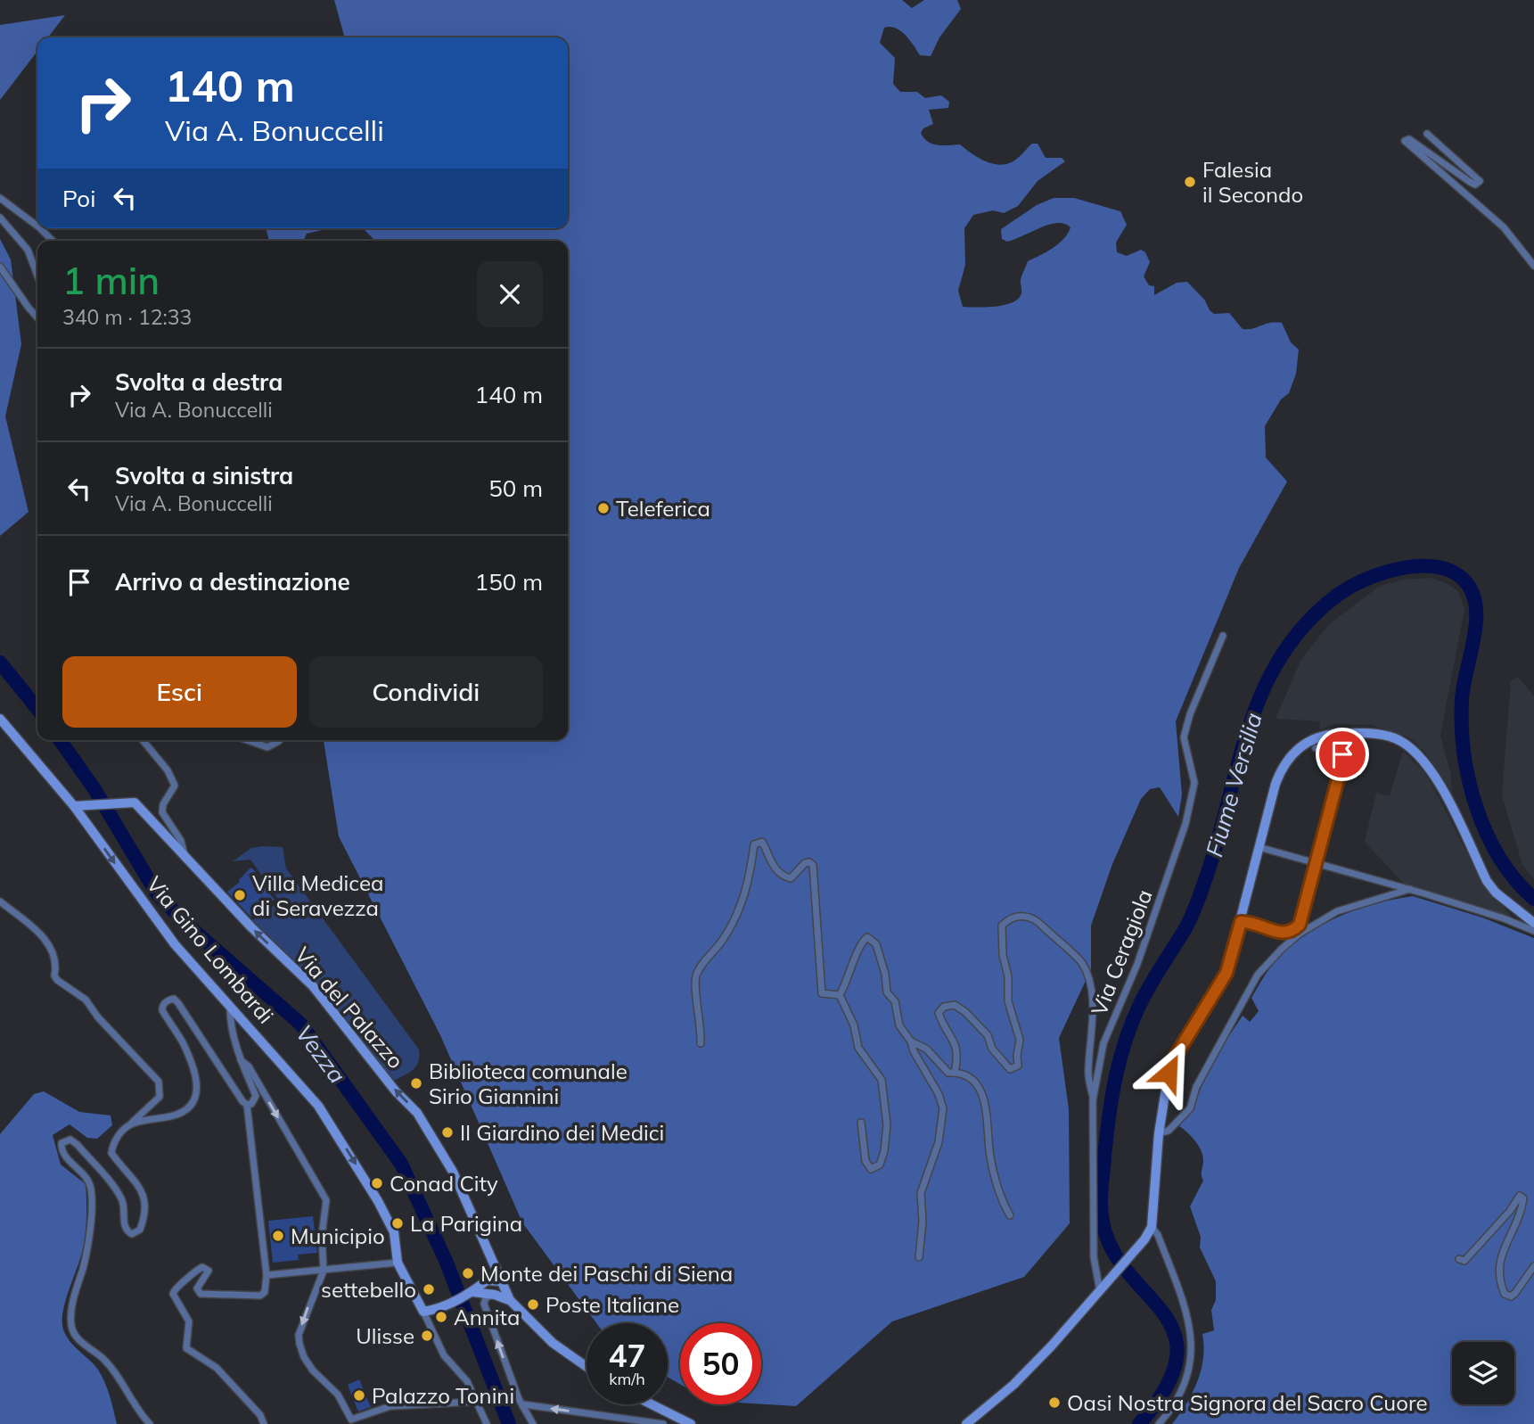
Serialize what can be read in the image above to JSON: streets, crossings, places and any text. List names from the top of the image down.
{
  "streets": {
    "main road": ["Via Gino Lombardi", "Via del Palazzo"],
    "street": ["Via Ceragiola"]
  },
  "crossings": [
    ["Via Gino Lombardi", "Via del Palazzo"]
  ],
  "one_way": ["Via Gino Lombardi", "Via del Palazzo"],
  "water": ["Fiume Versilia", "Vezza"],
  "places": [
    "Falesia il Secondo",
    "Teleferica",
    "Villa Medicea di Seravezza",
    "Biblioteca comunale Sirio Giannini",
    "Il Giardino dei Medici",
    "Conad City",
    "La Parigina",
    "Municipio",
    "Monte dei Paschi di Siena",
    "settebello",
    "Poste Italiane",
    "Annita",
    "Ulisse",
    "Palazzo Tonini",
    "Oasi Nostra Signora del Sacro Cuore"
  ],
  "page": {
    "turn": ["140 m", "Via A. Bonuccelli"],
    "then": "Poi",
    "heading": ["1 min", "340 m · 12:33"],
    "list": [
      {
        "name": "Svolta a destra",
        "note": "Via A. Bonuccelli",
        "value": "140 m"
      },
      {
        "name": "Svolta a sinistra",
        "note": "Via A. Bonuccelli",
        "value": "50 m"
      },
      {
        "name": "Arrivo a destinazione",
        "value": "150 m"
      }
    ],
    "buttons": ["Esci", "Condividi"],
    "speed": "47 km/h",
    "limit": "50"
  }
}
